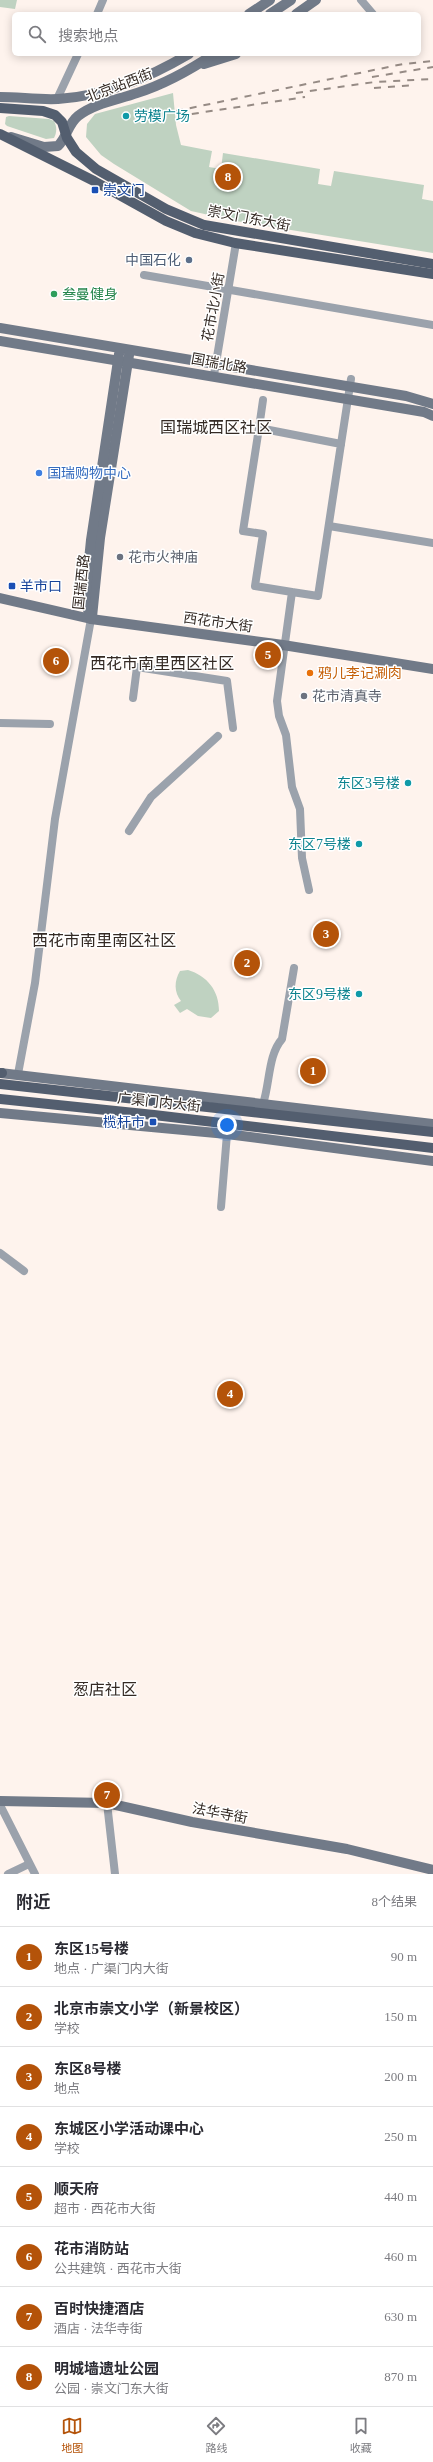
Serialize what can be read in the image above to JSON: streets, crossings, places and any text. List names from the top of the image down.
{
  "streets": {
    "main road": ["崇文门东大街", "广渠门内大街"],
    "street": [
      "北京站西街",
      "花市北小街",
      "国瑞北路",
      "国瑞西路",
      "西花市大街",
      "法华寺街"
    ]
  },
  "crossings": [
    ["北京站西街", "崇文门东大街"],
    ["崇文门东大街", "花市北小街"],
    ["花市北小街", "国瑞北路"],
    ["国瑞北路", "国瑞西路"],
    ["国瑞西路", "西花市大街"]
  ],
  "districts": [
    "国瑞城西区社区",
    "西花市南里西区社区",
    "西花市南里南区社区",
    "葱店社区"
  ],
  "places": {
    "other": [
      "劳模广场",
      "中国石化",
      "叁曼健身",
      "国瑞购物中心",
      "花市火神庙",
      "鸦儿李记涮肉",
      "花市清真寺",
      "东区3号楼",
      "东区7号楼",
      "东区9号楼"
    ],
    "transit": ["崇文门", "羊市口", "榄杆市"]
  },
  "page": {
    "search": "搜索地点",
    "pins": [
      "8",
      "5",
      "6",
      "3",
      "2",
      "1",
      "4",
      "7"
    ],
    "heading": ["附近", "8个结果"],
    "list": [
      {
        "mark": "1",
        "name": "东区15号楼",
        "note": "地点 · 广渠门内大街",
        "value": "90 m"
      },
      {
        "mark": "2",
        "name": "北京市崇文小学（新景校区）",
        "note": "学校",
        "value": "150 m"
      },
      {
        "mark": "3",
        "name": "东区8号楼",
        "note": "地点",
        "value": "200 m"
      },
      {
        "mark": "4",
        "name": "东城区小学活动课中心",
        "note": "学校",
        "value": "250 m"
      },
      {
        "mark": "5",
        "name": "顺天府",
        "note": "超市 · 西花市大街",
        "value": "440 m"
      },
      {
        "mark": "6",
        "name": "花市消防站",
        "note": "公共建筑 · 西花市大街",
        "value": "460 m"
      },
      {
        "mark": "7",
        "name": "百时快捷酒店",
        "note": "酒店 · 法华寺街",
        "value": "630 m"
      },
      {
        "mark": "8",
        "name": "明城墙遗址公园",
        "note": "公园 · 崇文门东大街",
        "value": "870 m"
      }
    ],
    "nav": ["地图", "路线", "收藏"]
  }
}
